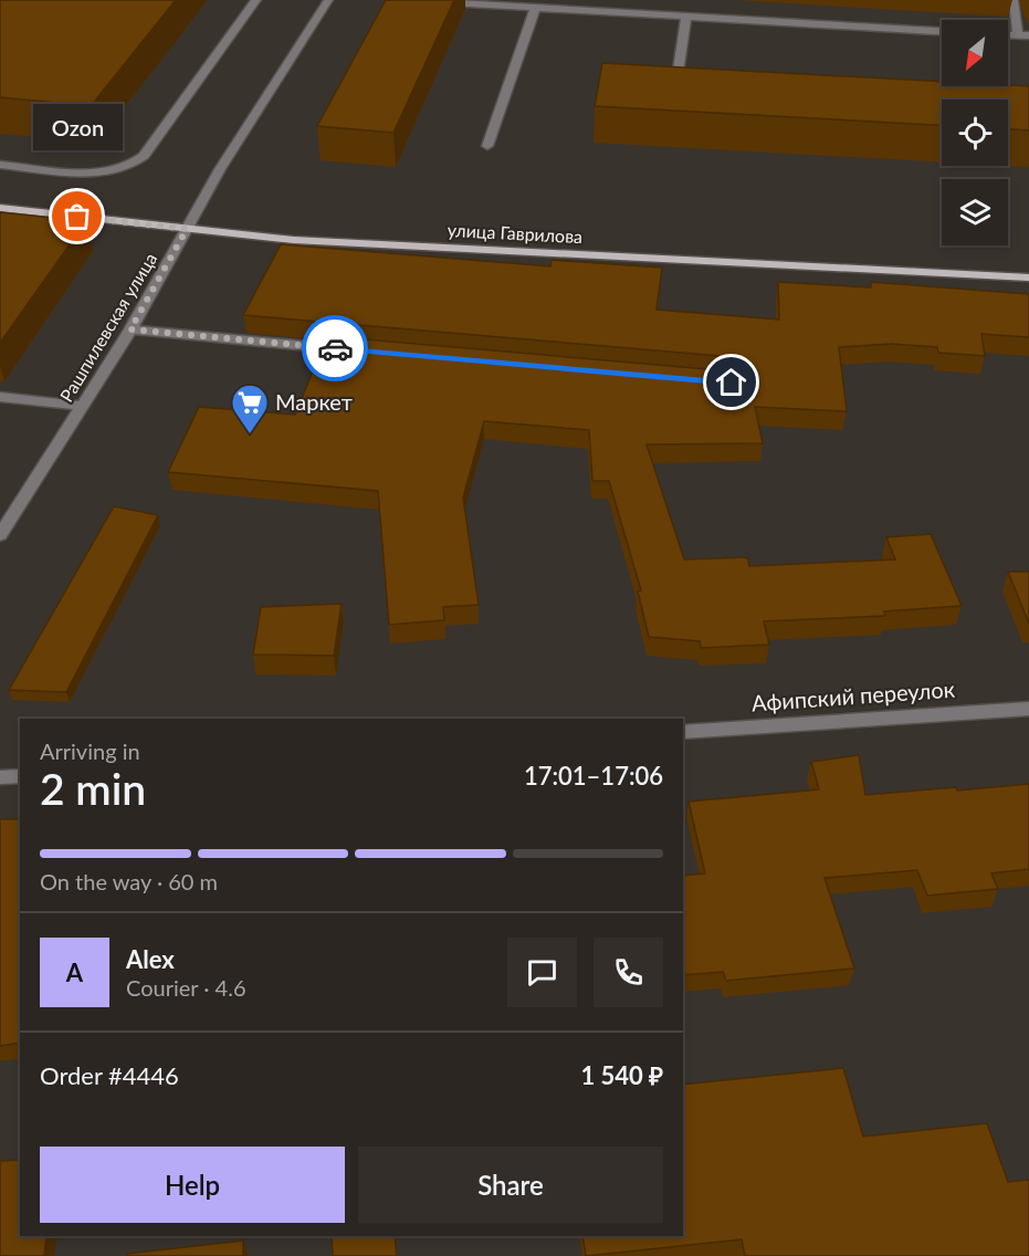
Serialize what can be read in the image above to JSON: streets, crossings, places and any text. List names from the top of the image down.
{
  "streets": {
    "main road": ["улица Гаврилова"],
    "street": ["Рашпилевская улица", "Афипский переулок"]
  },
  "crossings": [
    ["улица Гаврилова", "Рашпилевская улица"]
  ],
  "places": {
    "other": ["Ozon"],
    "supermarket": ["Маркет"]
  },
  "north": "bottom left",
  "page": {
    "bubble": "Ozon",
    "heading": ["2 min", "Arriving in", "17:01–17:06"],
    "panel": [
      "Alex",
      "Courier · 4.6",
      "Order #4446",
      "1 540 ₽"
    ],
    "bar": "On the way · 60 m",
    "round": "A",
    "buttons": ["Help", "Share"]
  }
}
